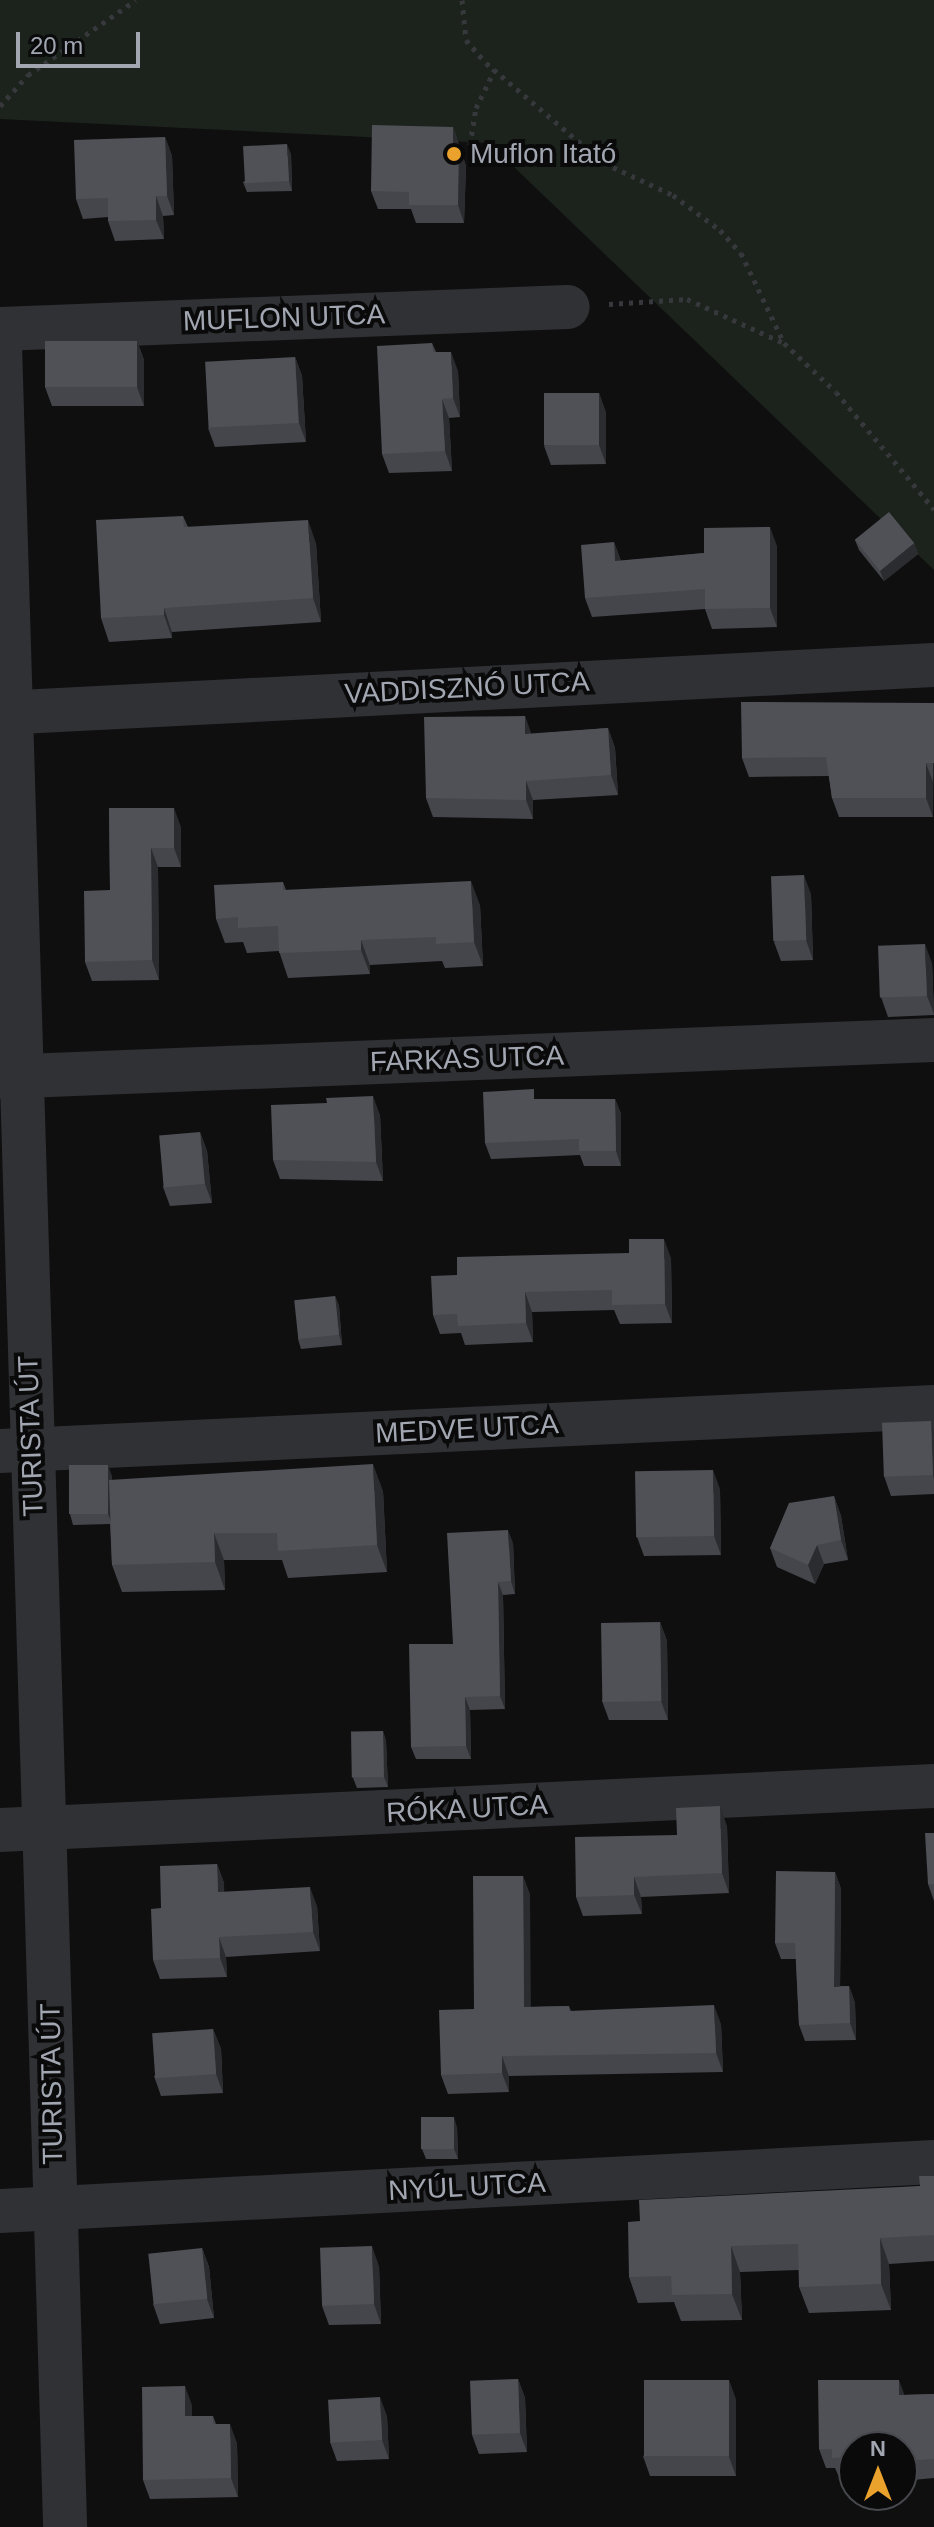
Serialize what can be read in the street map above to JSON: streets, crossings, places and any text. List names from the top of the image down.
{
  "streets": {
    "street": [
      "MUFLON UTCA",
      "VADDISZNÓ UTCA",
      "FARKAS UTCA",
      "MEDVE UTCA",
      "TURISTA ÚT",
      "RÓKA UTCA",
      "NYÚL UTCA"
    ]
  },
  "crossings": [
    ["VADDISZNÓ UTCA", "TURISTA ÚT"],
    ["FARKAS UTCA", "TURISTA ÚT"],
    ["MEDVE UTCA", "TURISTA ÚT"],
    ["TURISTA ÚT", "RÓKA UTCA"],
    ["TURISTA ÚT", "NYÚL UTCA"]
  ],
  "places": ["Muflon Itató"],
  "scale_bar": "20 m",
  "north": "top"
}
